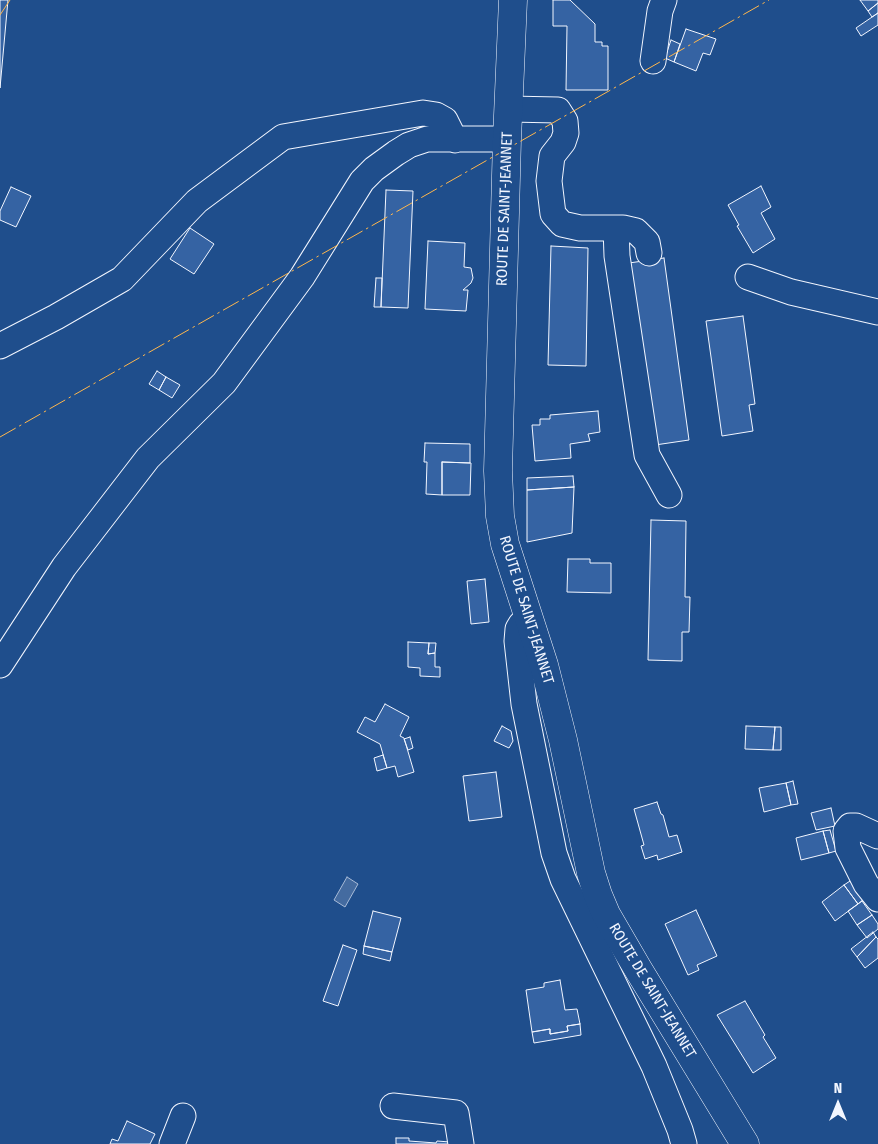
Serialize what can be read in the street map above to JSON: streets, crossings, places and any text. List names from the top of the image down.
{
  "streets": {
    "main road": ["ROUTE DE SAINT-JEANNET"]
  },
  "north": "top"
}
